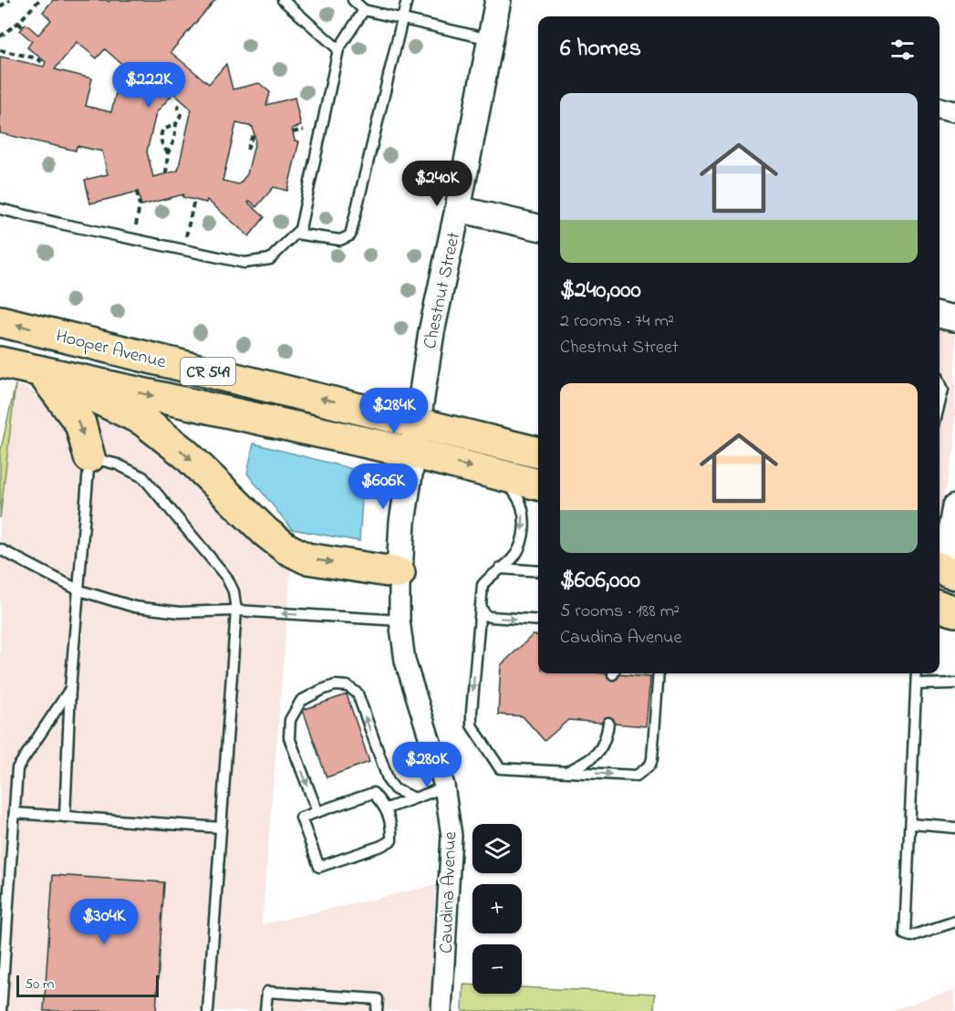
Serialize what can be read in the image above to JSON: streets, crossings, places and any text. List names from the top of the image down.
{
  "streets": {
    "main road": ["Hooper Avenue", "CR 549"],
    "street": ["Chestnut Street", "Caudina Avenue"]
  },
  "crossings": [
    ["Chestnut Street", "Hooper Avenue"],
    ["Chestnut Street", "Caudina Avenue"],
    ["Hooper Avenue", "Caudina Avenue"]
  ],
  "scale_bar": "50 m",
  "page": {
    "heading": "6 homes",
    "price": [
      "$222K",
      "$240K",
      "$284K",
      "$606K",
      "$280K",
      "$304K"
    ],
    "list": [
      {
        "name": "$240,000",
        "note": "2 rooms · 74 m² · Chestnut Street"
      },
      {
        "name": "$606,000",
        "note": "5 rooms · 188 m² · Caudina Avenue"
      }
    ],
    "map_buttons": ["+", "−"],
    "scale": "50 m"
  }
}
